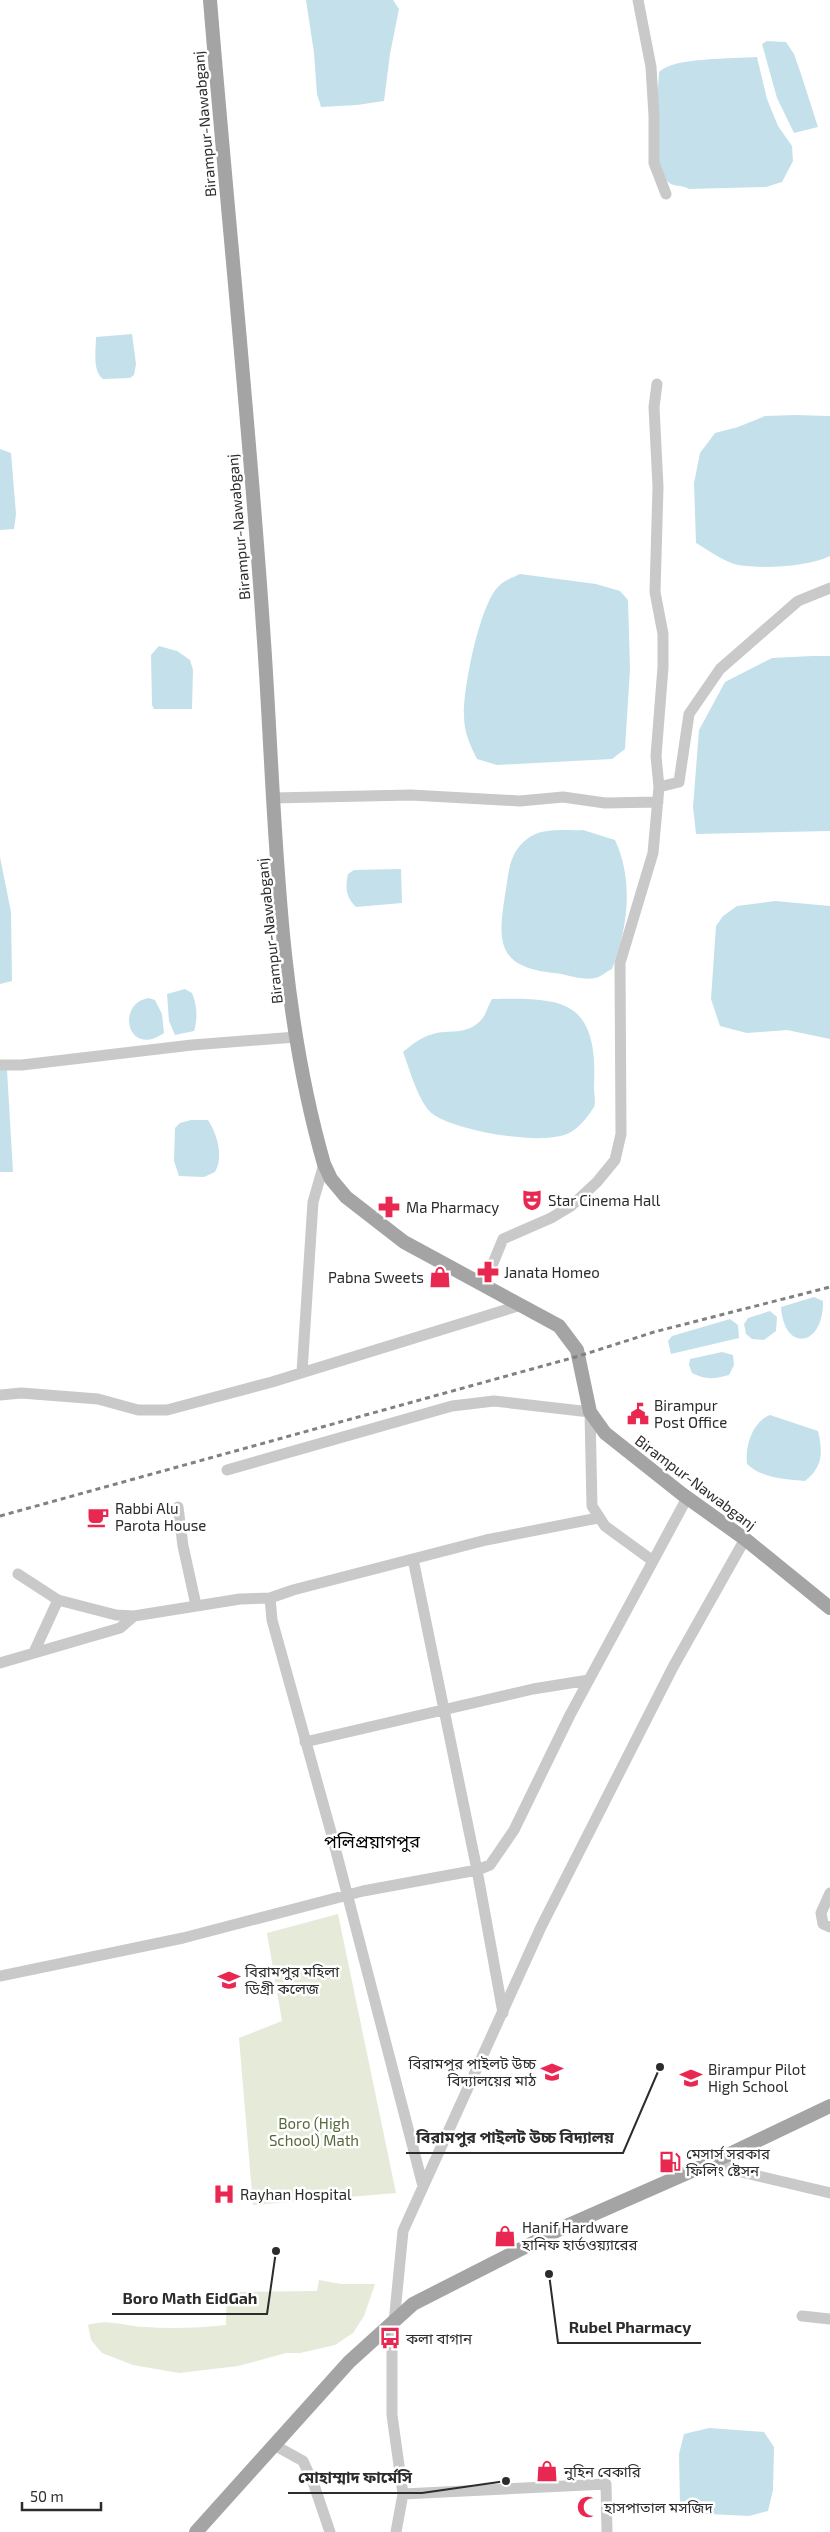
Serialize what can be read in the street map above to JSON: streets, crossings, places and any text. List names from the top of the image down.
{
  "streets": {
    "main road": ["Birampur-Nawabganj"]
  },
  "districts": ["পলিপ্রয়াগপুর"],
  "parks": ["Boro (High School) Math"],
  "places": {
    "theatre": ["Star Cinema Hall"],
    "pharmacy": ["Ma Pharmacy", "Janata Homeo"],
    "shop": ["Pabna Sweets", "Hanif Hardware হানিফ হার্ডওয়্যারের", "নুহিন বেকারি"],
    "public building": ["Birampur Post Office"],
    "cafe": ["Rabbi Alu Parota House"],
    "school or university": ["বিরামপুর মহিলা ডিগ্রী কলেজ", "বিরামপুর পাইলট উচ্চ বিদ্যালয়ের মাঠ", "Birampur Pilot High School"],
    "other": [
      "বিরামপুর পাইলট উচ্চ বিদ্যালয়",
      "Boro Math EidGah",
      "Rubel Pharmacy",
      "মোহাম্মাদ ফার্মেসি"
    ],
    "fuel station": ["মেসার্স সরকার ফিলিং ষ্টেসন"],
    "hospital": ["Rayhan Hospital"],
    "bus stop": ["কলা বাগান"],
    "mosque": ["হাসপাতাল মসজিদ"]
  },
  "scale_bar": "50 m"
}
